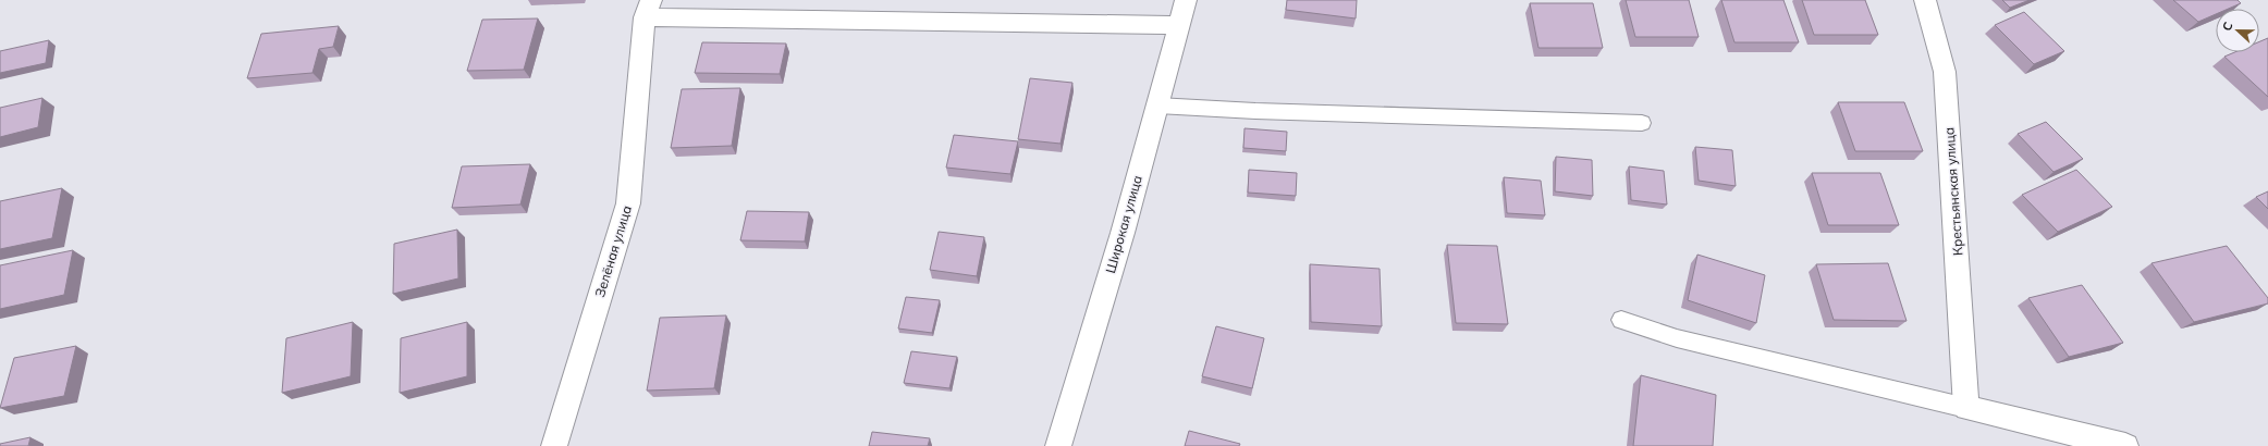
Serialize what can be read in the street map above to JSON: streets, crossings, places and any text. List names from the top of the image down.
{
  "streets": {
    "street": ["Крестьянская улица", "Широкая улица", "Зелёная улица"]
  },
  "north": "left"
}
